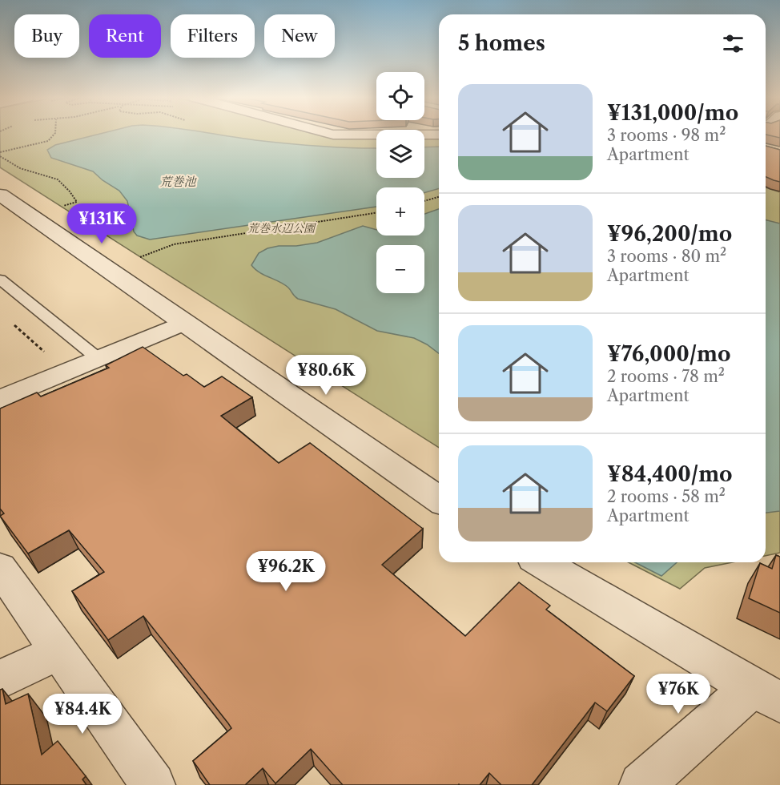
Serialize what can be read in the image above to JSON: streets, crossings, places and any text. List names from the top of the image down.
{
  "water": ["荒巻池"],
  "parks": ["荒巻水辺公園"],
  "page": {
    "chip": [
      "Buy",
      "Rent",
      "Filters",
      "New"
    ],
    "heading": "5 homes",
    "map_buttons": ["+", "−"],
    "list": [
      {
        "name": "¥131,000/mo",
        "note": "3 rooms · 98 m² · Apartment"
      },
      {
        "name": "¥96,200/mo",
        "note": "3 rooms · 80 m² · Apartment"
      },
      {
        "name": "¥76,000/mo",
        "note": "2 rooms · 78 m² · Apartment"
      },
      {
        "name": "¥84,400/mo",
        "note": "2 rooms · 58 m² · Apartment"
      }
    ],
    "price": [
      "¥131K",
      "¥80.6K",
      "¥96.2K",
      "¥76K",
      "¥84.4K"
    ]
  }
}
